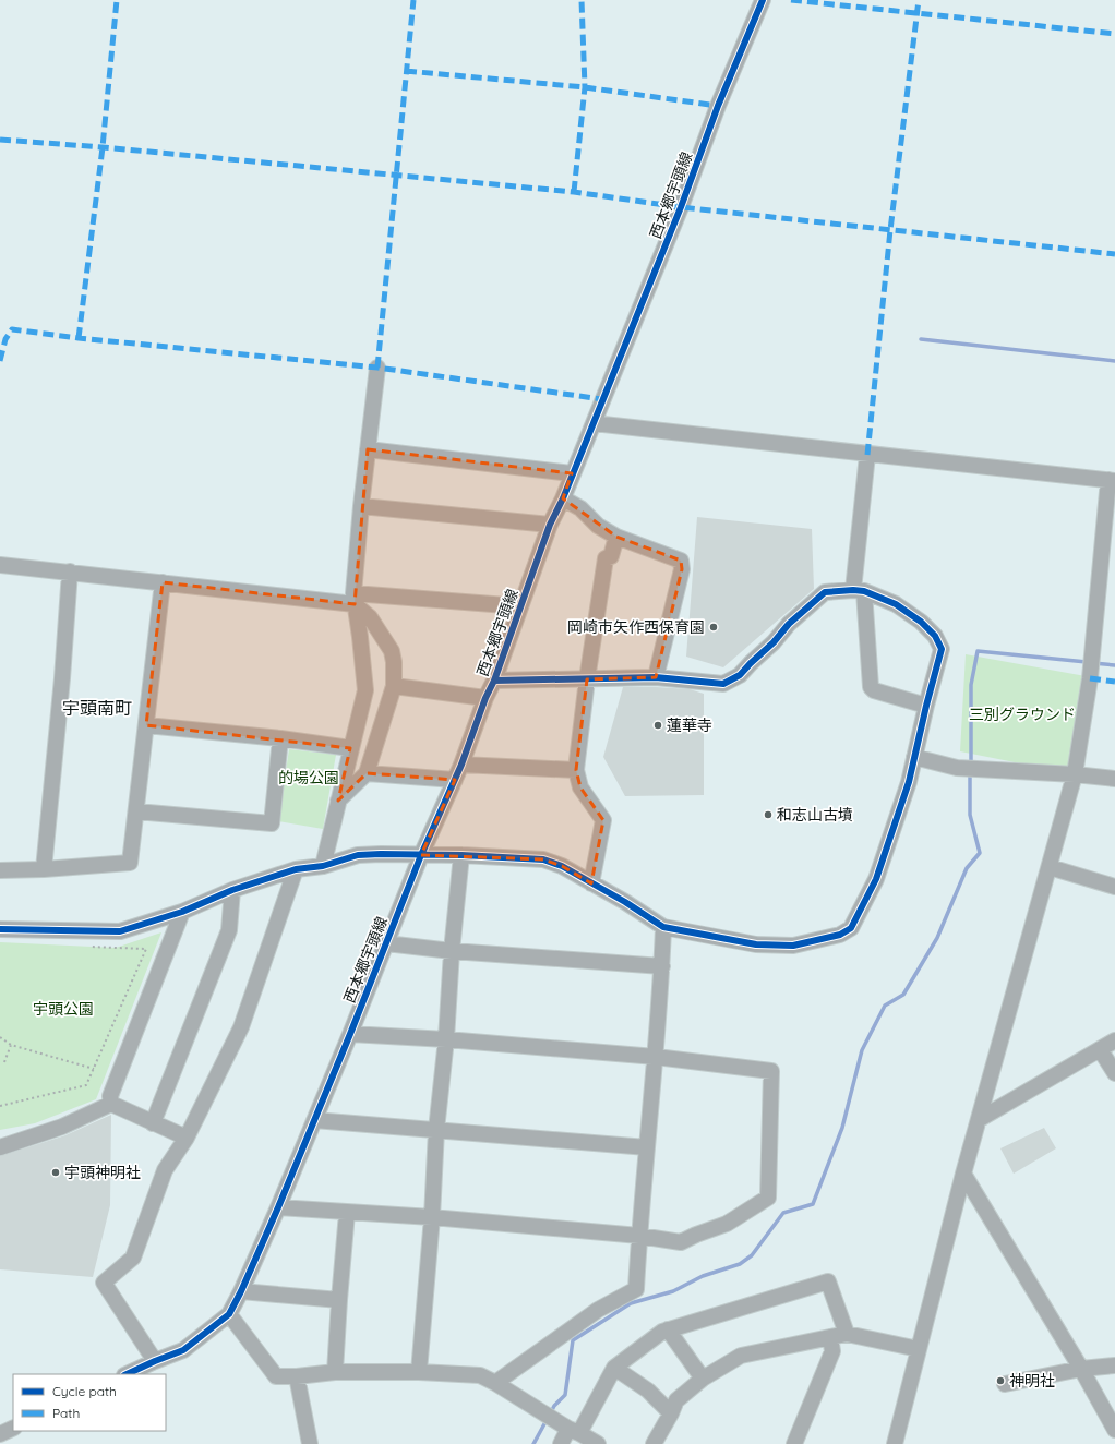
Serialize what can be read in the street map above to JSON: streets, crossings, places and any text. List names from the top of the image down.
{
  "streets": {
    "street": ["西本郷宇頭線"]
  },
  "districts": ["宇頭南町"],
  "parks": ["三別グラウンド", "的場公園", "宇頭公園"],
  "places": [
    "岡崎市矢作西保育園",
    "蓮華寺",
    "和志山古墳",
    "宇頭神明社",
    "神明社"
  ],
  "legend": ["Cycle path", "Path"]
}
